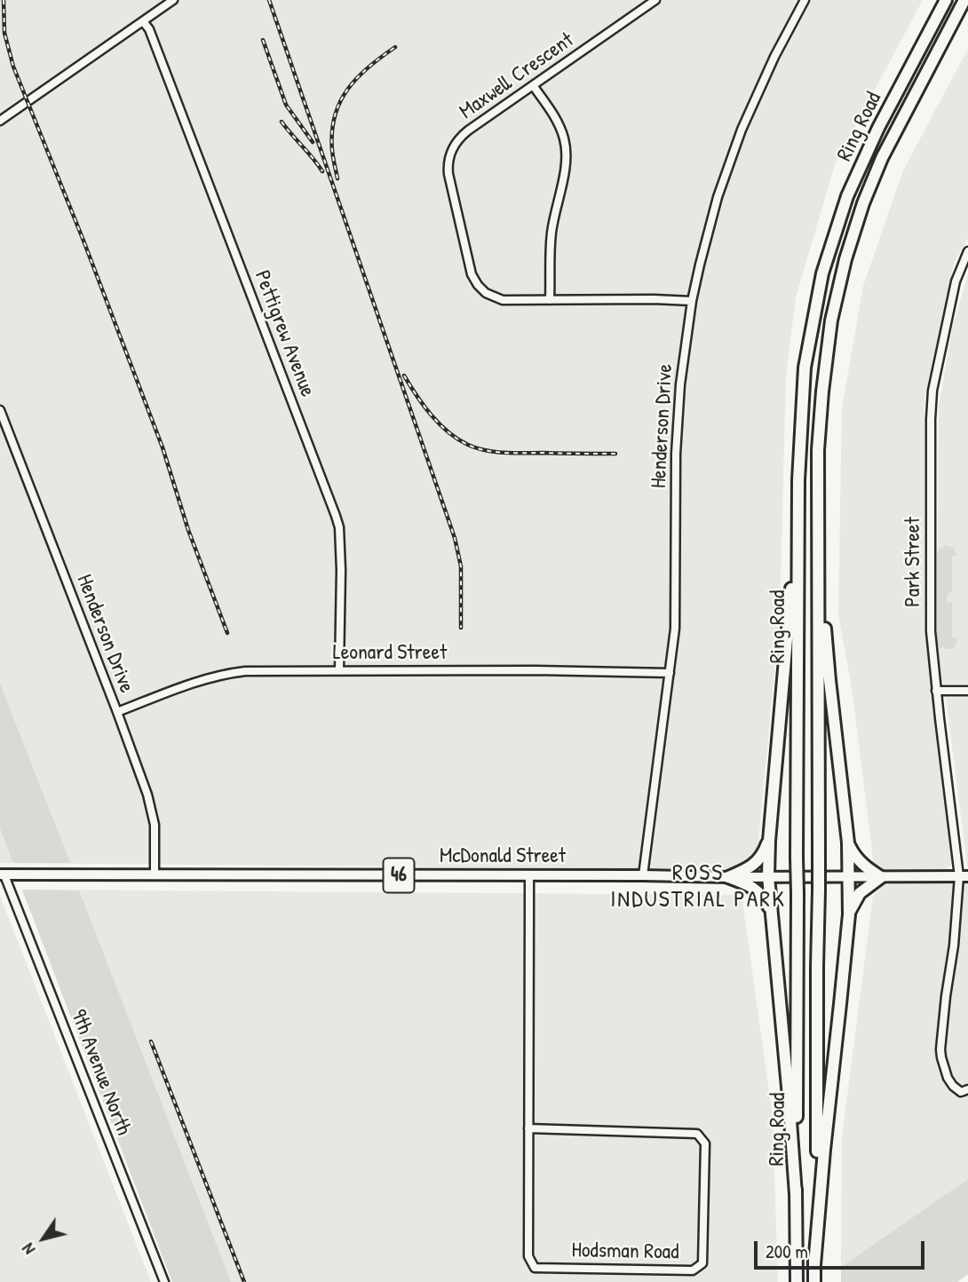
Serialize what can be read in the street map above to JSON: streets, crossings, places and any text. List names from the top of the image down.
{
  "streets": {
    "highway": ["Ring Road"],
    "main road": ["McDonald Street", "46"],
    "street": [
      "Maxwell Crescent",
      "Pettigrew Avenue",
      "Henderson Drive",
      "Park Street",
      "Leonard Street",
      "9th Avenue North",
      "Hodsman Road"
    ]
  },
  "crossings": [
    ["Maxwell Crescent", "Henderson Drive"],
    ["Pettigrew Avenue", "Leonard Street"],
    ["Henderson Drive", "Leonard Street"],
    ["Henderson Drive", "McDonald Street"],
    ["Park Street", "McDonald Street"],
    ["McDonald Street", "9th Avenue North"],
    ["McDonald Street", "Hodsman Road"]
  ],
  "districts": ["ROSS INDUSTRIAL PARK"],
  "scale_bar": "200 m",
  "north": "bottom left"
}
